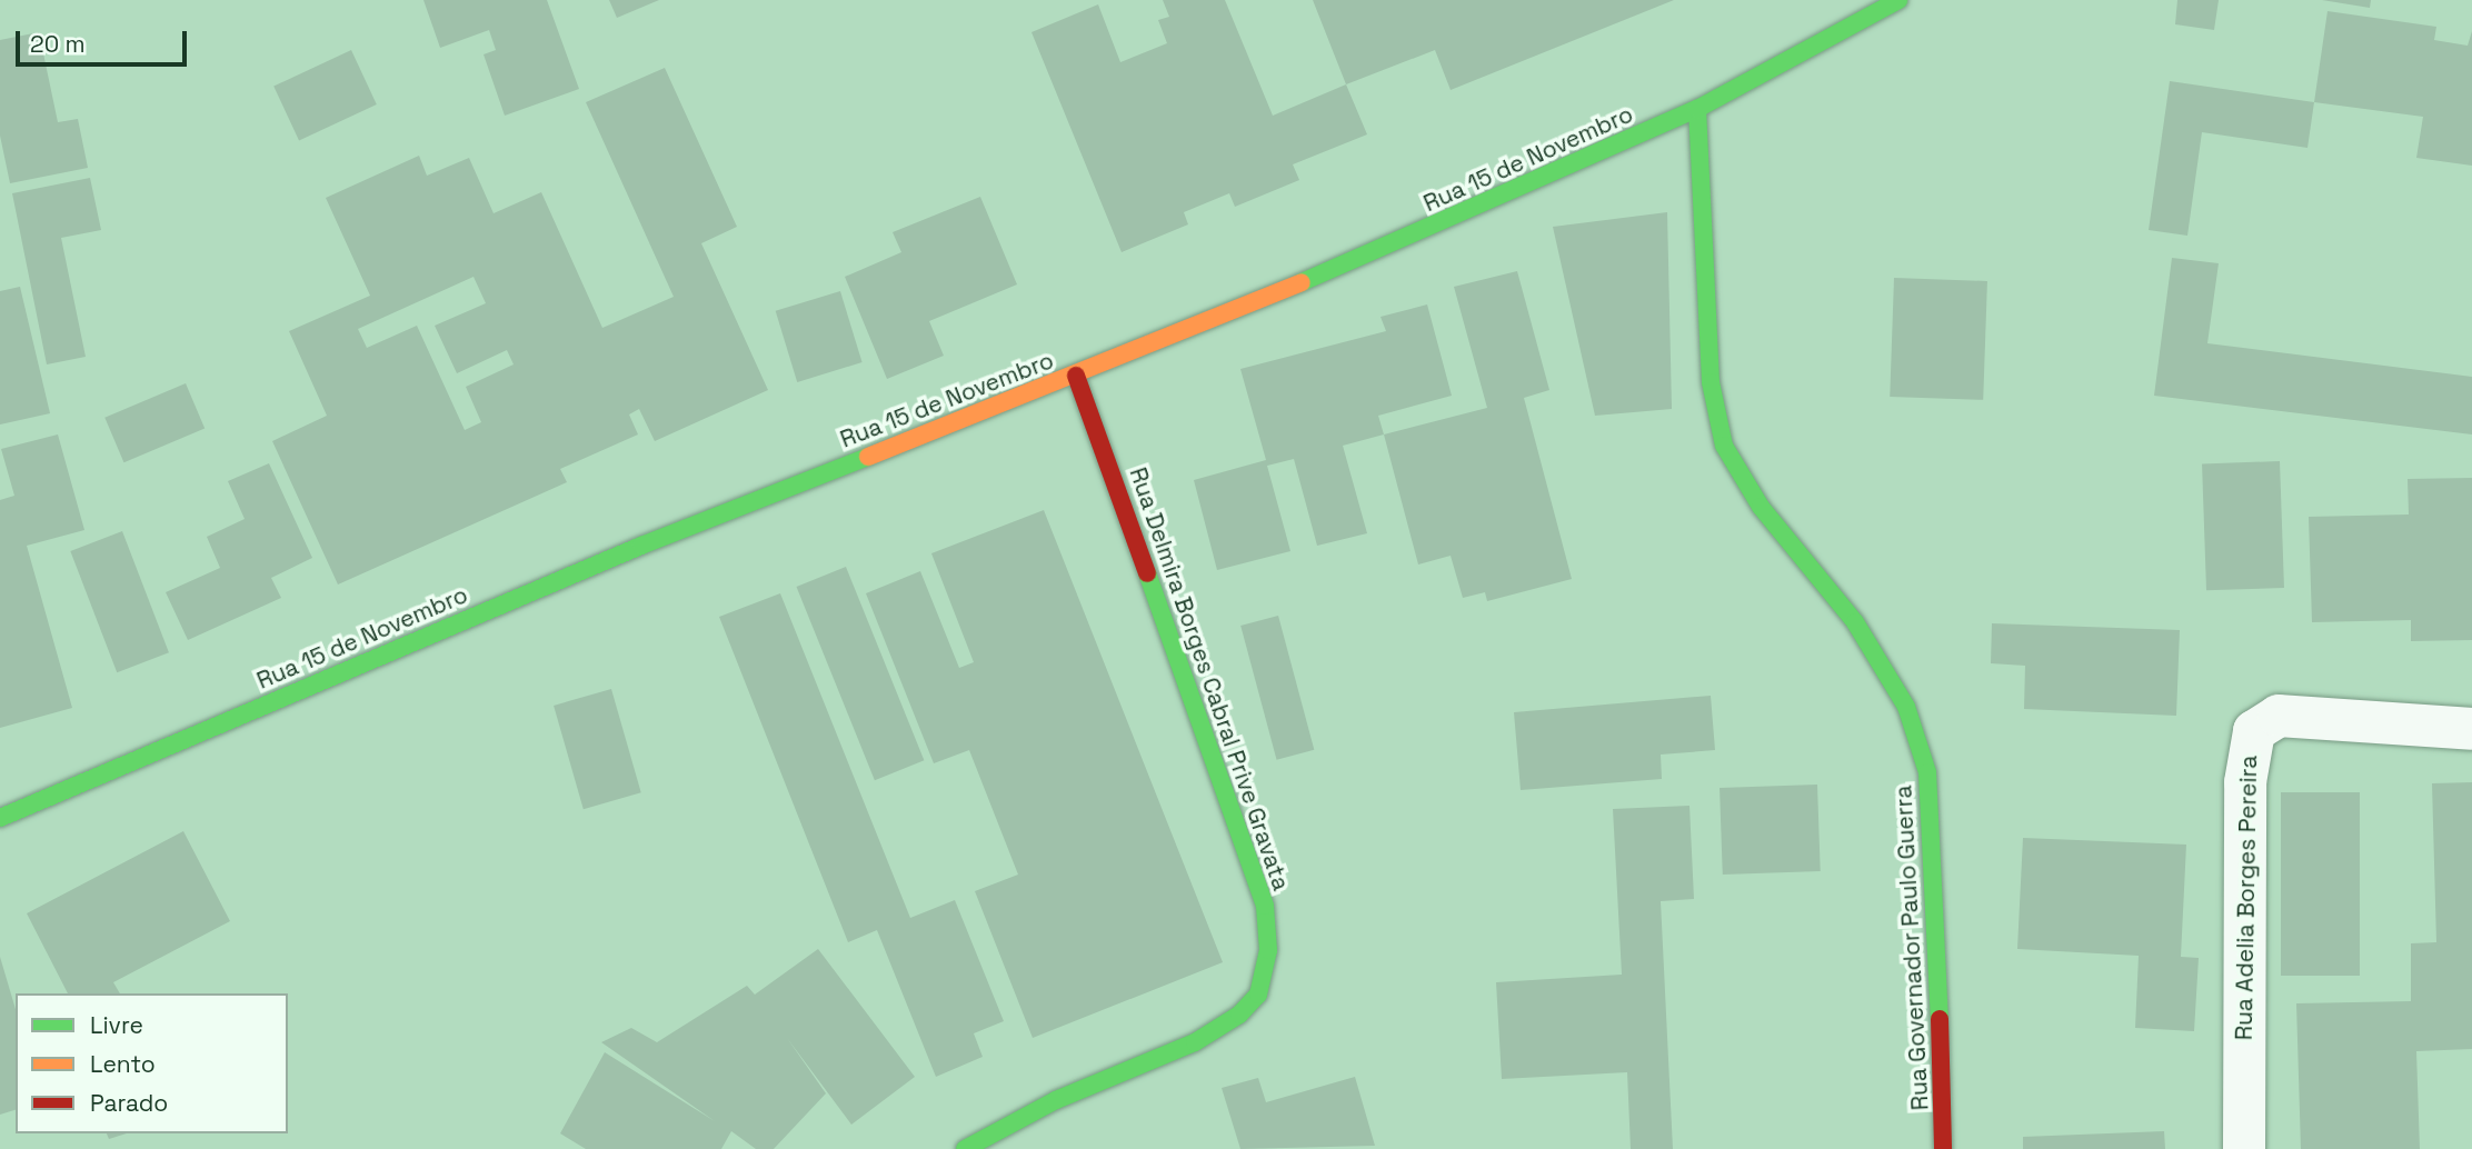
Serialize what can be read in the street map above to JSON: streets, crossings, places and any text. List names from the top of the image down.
{
  "streets": {
    "street": [
      "Rua 15 de Novembro",
      "Rua Delmira Borges Cabral Prive Gravata",
      "Rua Adelia Borges Pereira",
      "Rua Governador Paulo Guerra"
    ]
  },
  "crossings": [
    ["Rua 15 de Novembro", "Rua Delmira Borges Cabral Prive Gravata"],
    ["Rua 15 de Novembro", "Rua Governador Paulo Guerra"]
  ],
  "legend": ["Livre", "Lento", "Parado"],
  "scale_bar": "20 m"
}
